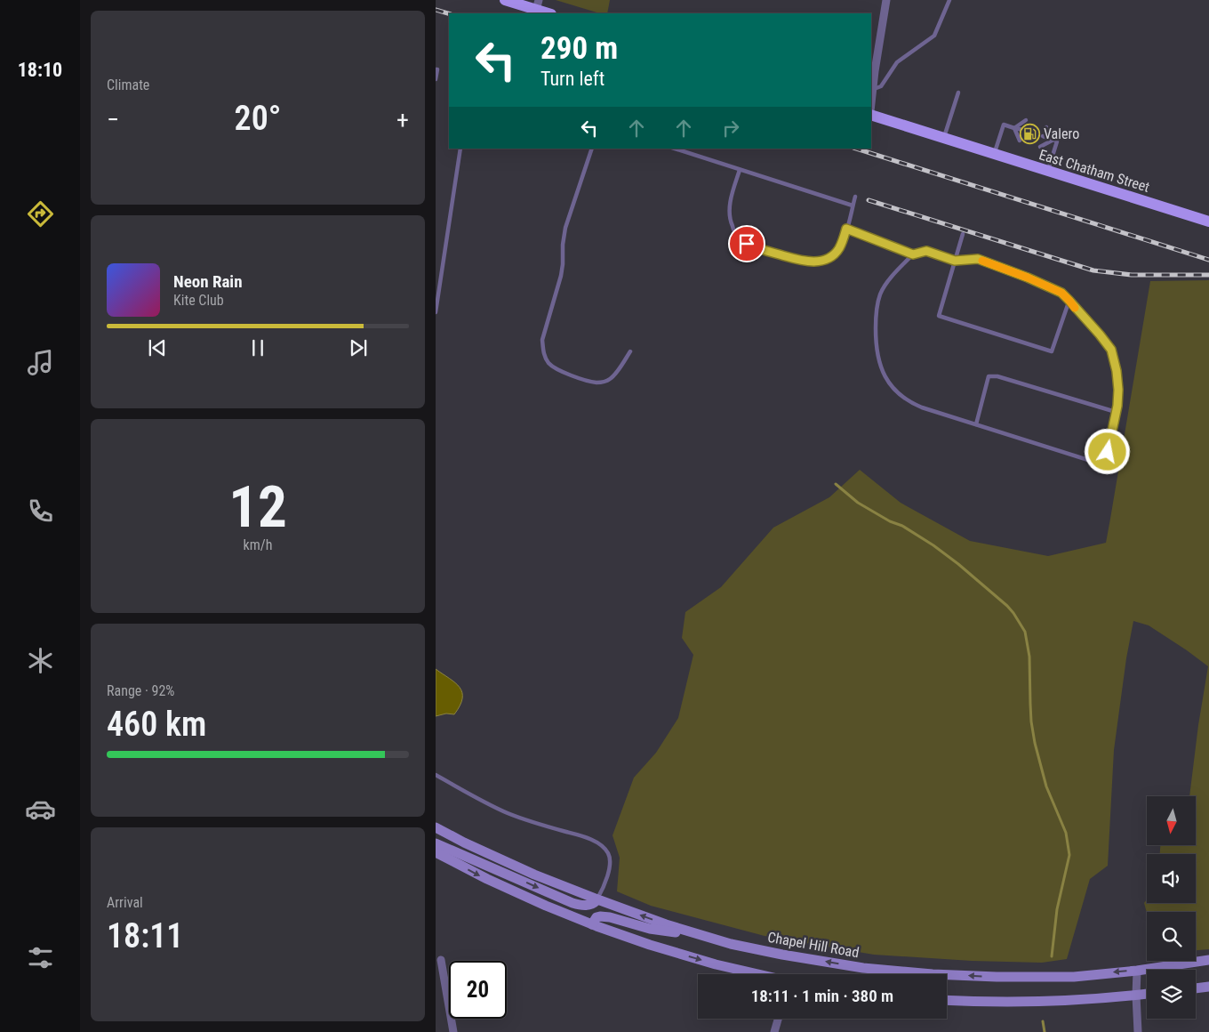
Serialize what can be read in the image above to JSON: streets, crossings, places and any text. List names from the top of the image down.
{
  "streets": {
    "main road": ["East Chatham Street", "Chapel Hill Road"]
  },
  "places": {
    "fuel station": ["Valero"]
  },
  "north": "bottom",
  "page": {
    "tabs": "18:10",
    "tile": [
      "Climate",
      ["12", "km/h"],
      ["Range · 92%", "460 km"],
      ["Arrival", "18:11"]
    ],
    "turn": ["290 m", "Turn left"],
    "heat": ["−", "20°", "+"],
    "song": ["Neon Rain", "Kite Club"],
    "limit": "20",
    "trip": "18:11 · 1 min · 380 m"
  }
}
